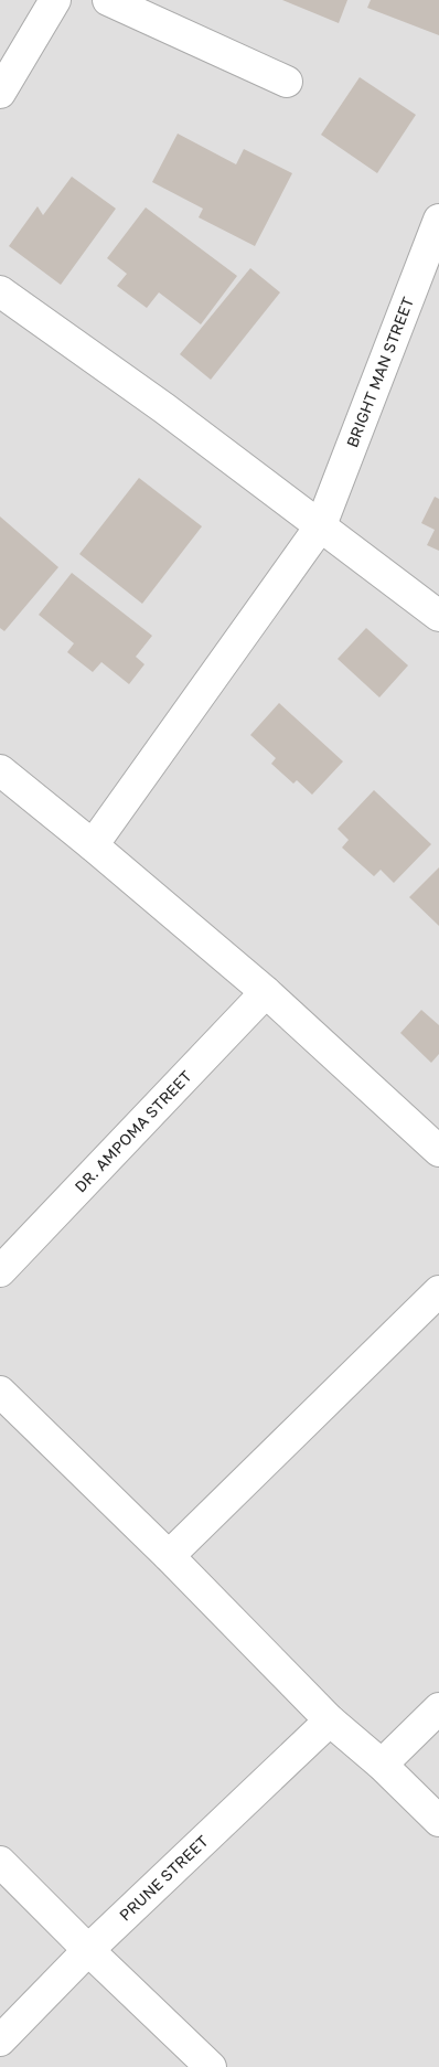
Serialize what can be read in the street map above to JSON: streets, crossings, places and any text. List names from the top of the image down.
{
  "streets": {
    "street": ["BRIGHT MAN STREET", "DR. AMPOMA STREET", "PRUNE STREET"]
  }
}
